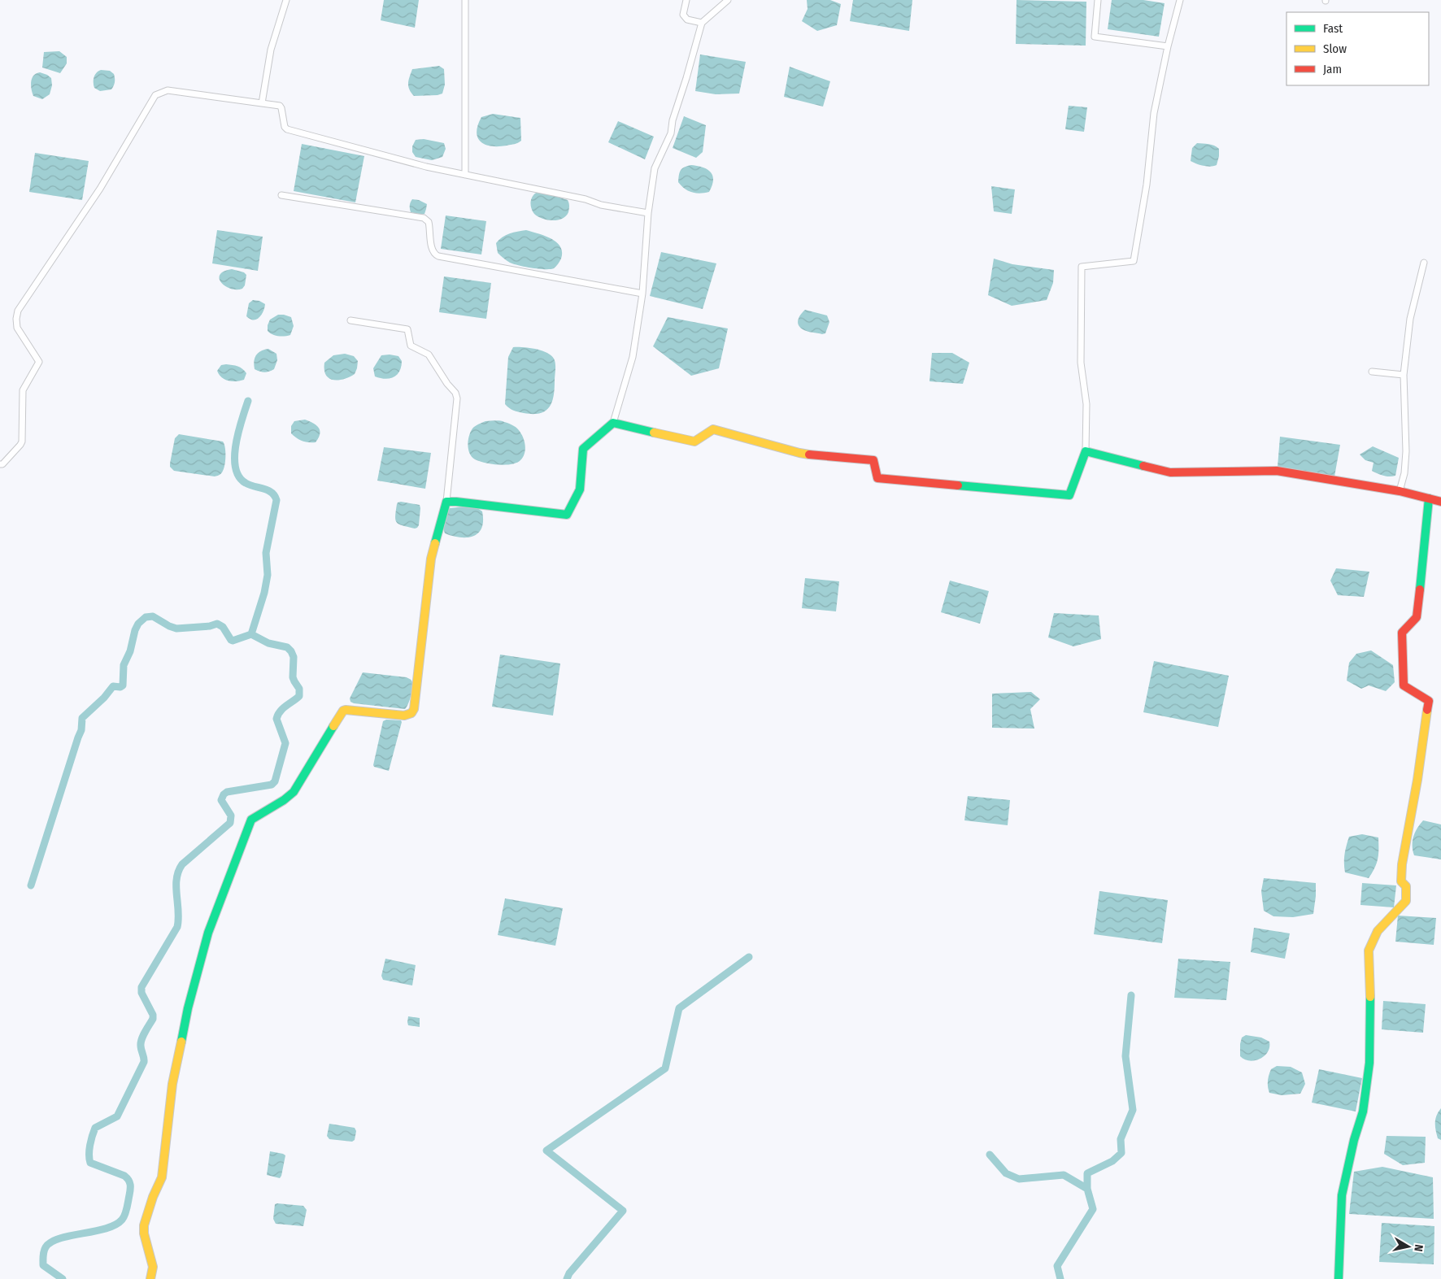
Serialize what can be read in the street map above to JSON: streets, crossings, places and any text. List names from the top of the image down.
{
  "legend": ["Fast", "Slow", "Jam"],
  "north": "right"
}
